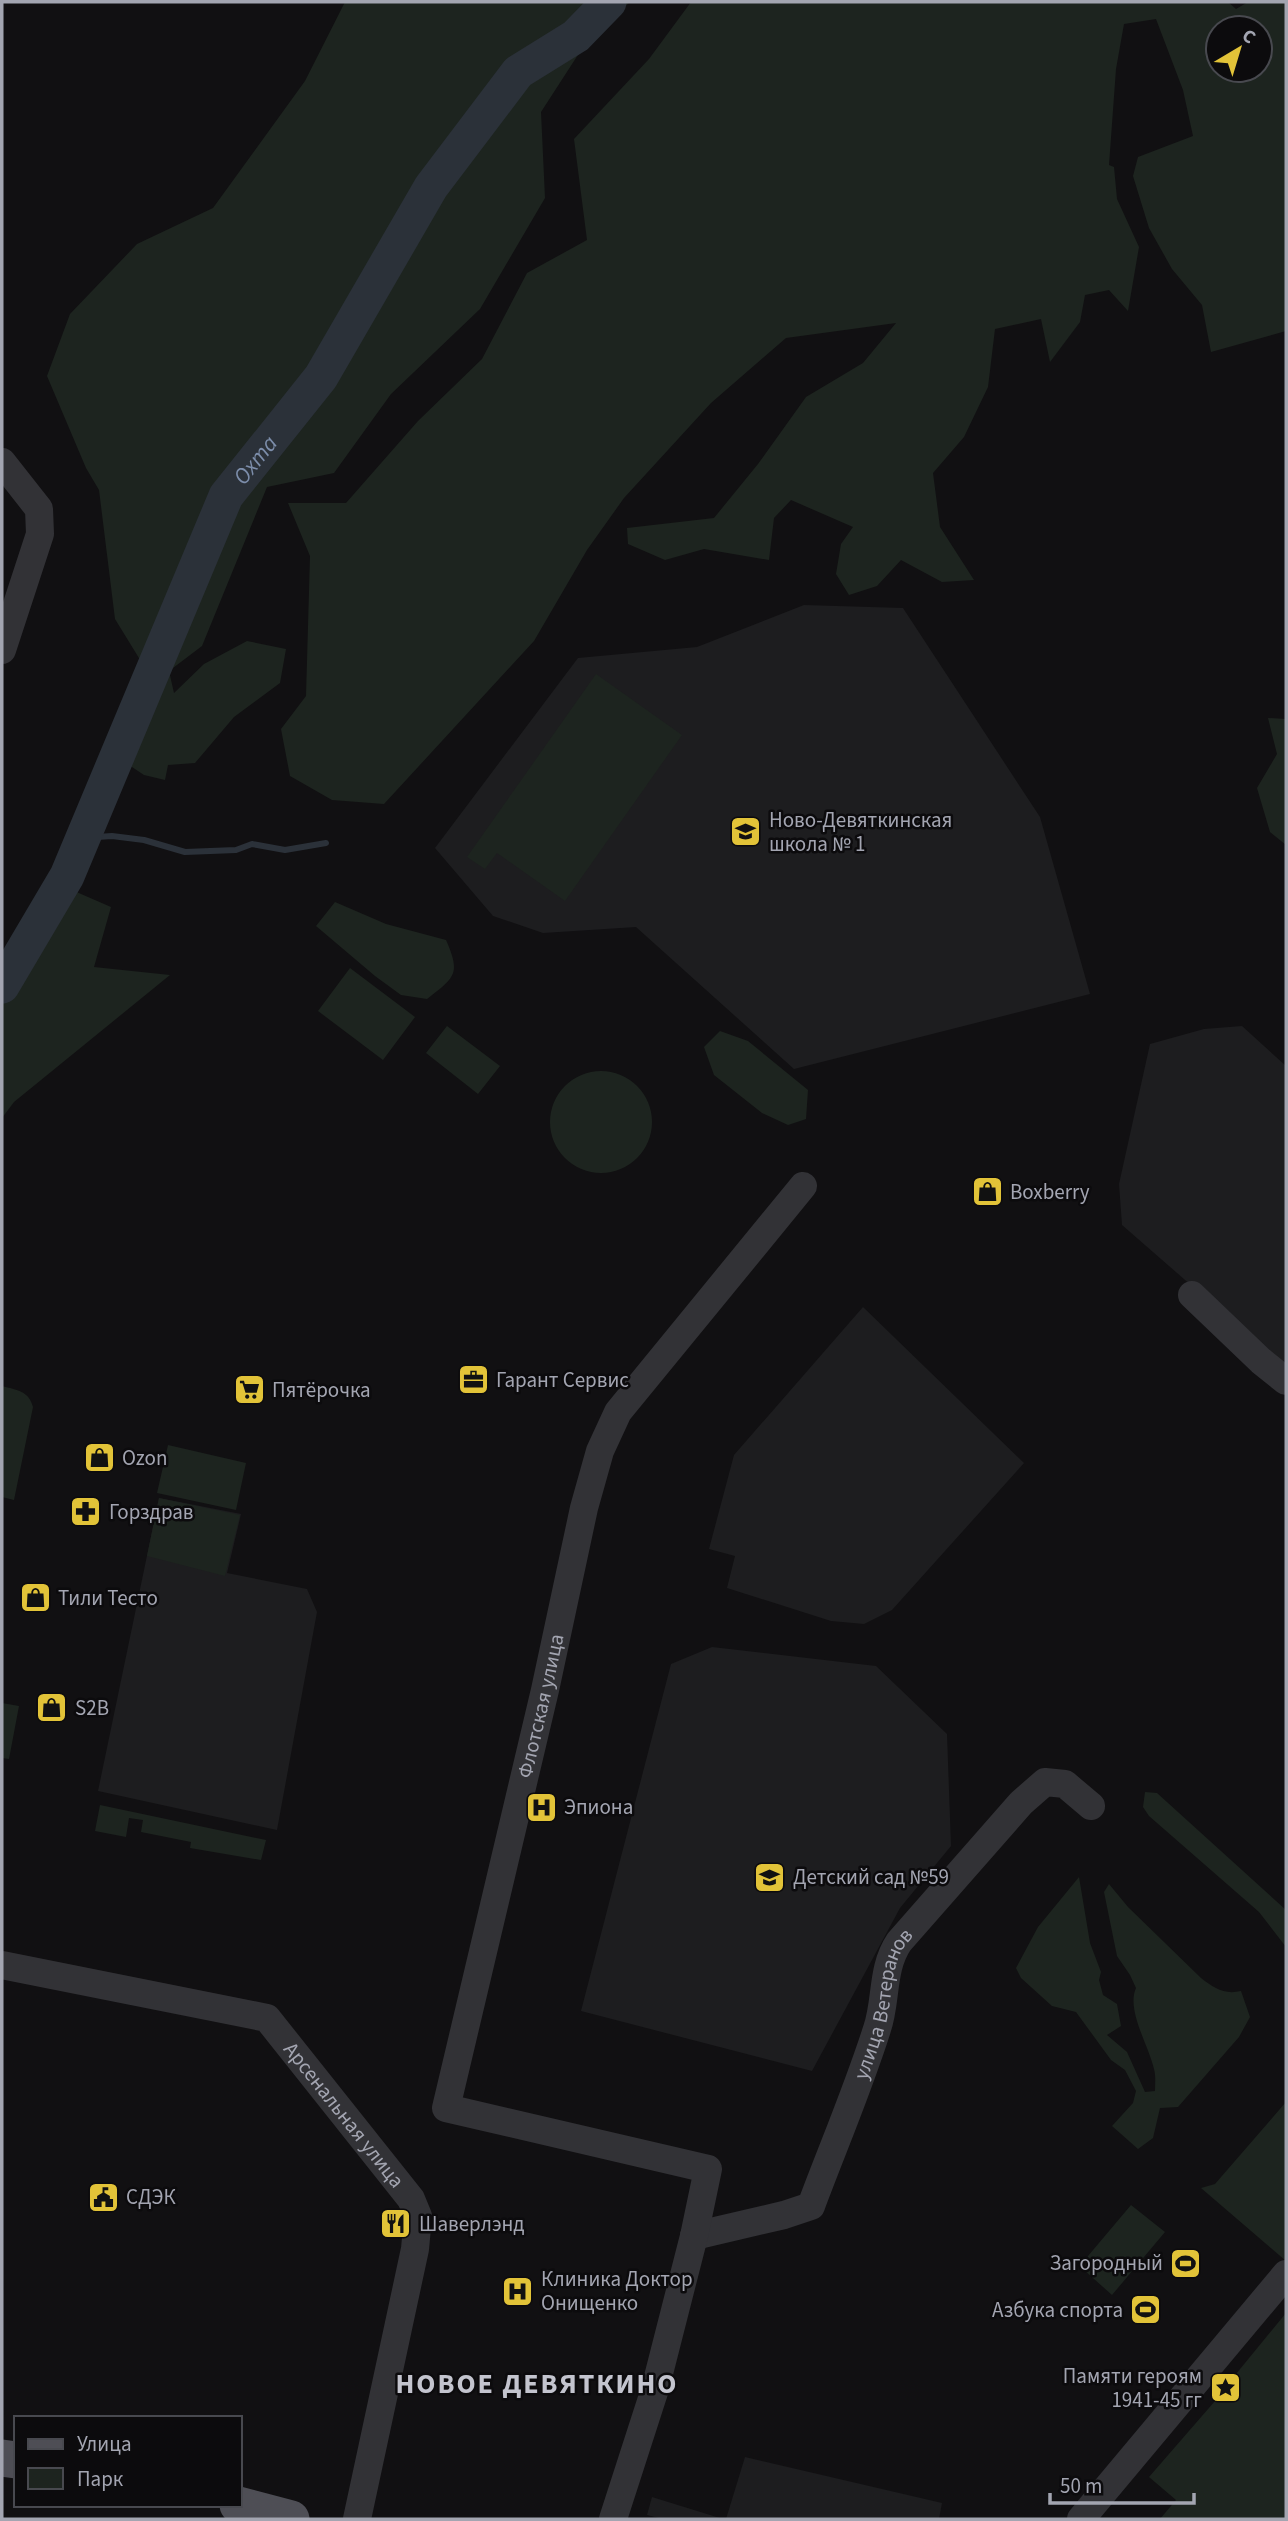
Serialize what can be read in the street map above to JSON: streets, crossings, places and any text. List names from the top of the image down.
{
  "streets": {
    "street": ["Флотская улица", "улица Ветеранов", "Арсенальная улица"]
  },
  "crossings": [
    ["Флотская улица", "улица Ветеранов"]
  ],
  "districts": ["НОВОЕ ДЕВЯТКИНО"],
  "water": ["Охта"],
  "places": {
    "school or university": ["Ново-Девяткинская школа № 1", "Детский сад №59"],
    "shop": [
      "Boxberry",
      "Ozon",
      "Тили Тесто",
      "S2B"
    ],
    "office": ["Гарант Сервис"],
    "supermarket": ["Пятёрочка"],
    "pharmacy": ["Горздрав"],
    "hospital": ["Эпиона", "Клиника Доктор Онищенко"],
    "public building": ["СДЭК"],
    "restaurant": ["Шаверлэнд"],
    "sports": ["Загородный", "Азбука спорта"],
    "place": ["Памяти героям 1941-45 гг"]
  },
  "legend": ["Улица", "Парк"],
  "scale_bar": "50 m",
  "north": "top right"
}
